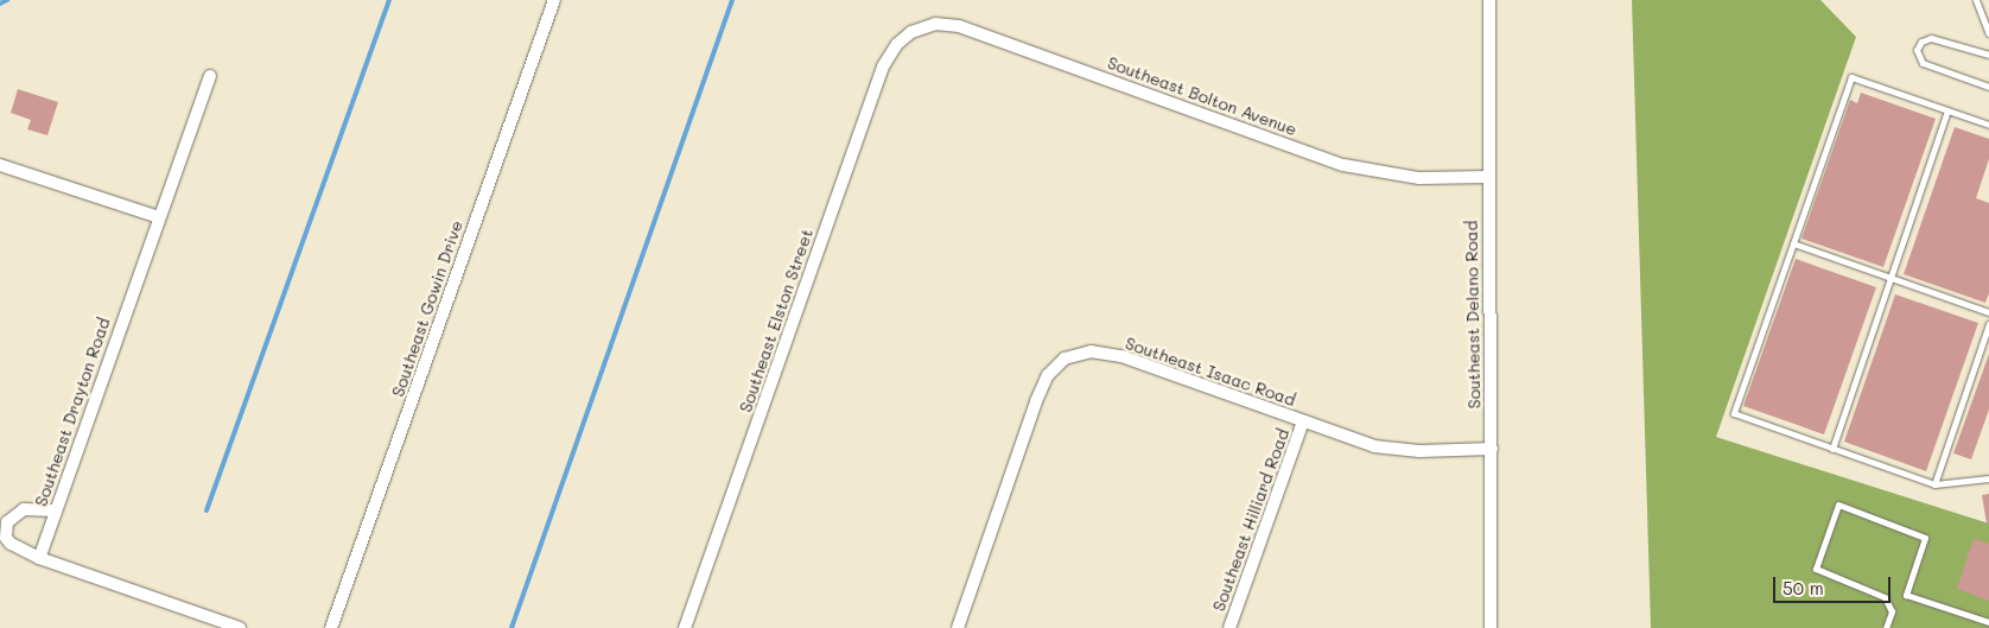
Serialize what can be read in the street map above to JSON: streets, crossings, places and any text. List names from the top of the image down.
{
  "streets": {
    "street": [
      "Southeast Bolton Avenue",
      "Southeast Gowin Drive",
      "Southeast Delano Road",
      "Southeast Elston Street",
      "Southeast Isaac Road",
      "Southeast Drayton Road",
      "Southeast Hilliard Road"
    ]
  },
  "crossings": [
    ["Southeast Bolton Avenue", "Southeast Delano Road"],
    ["Southeast Bolton Avenue", "Southeast Elston Street"],
    ["Southeast Delano Road", "Southeast Isaac Road"],
    ["Southeast Isaac Road", "Southeast Hilliard Road"]
  ],
  "scale_bar": "50 m"
}
